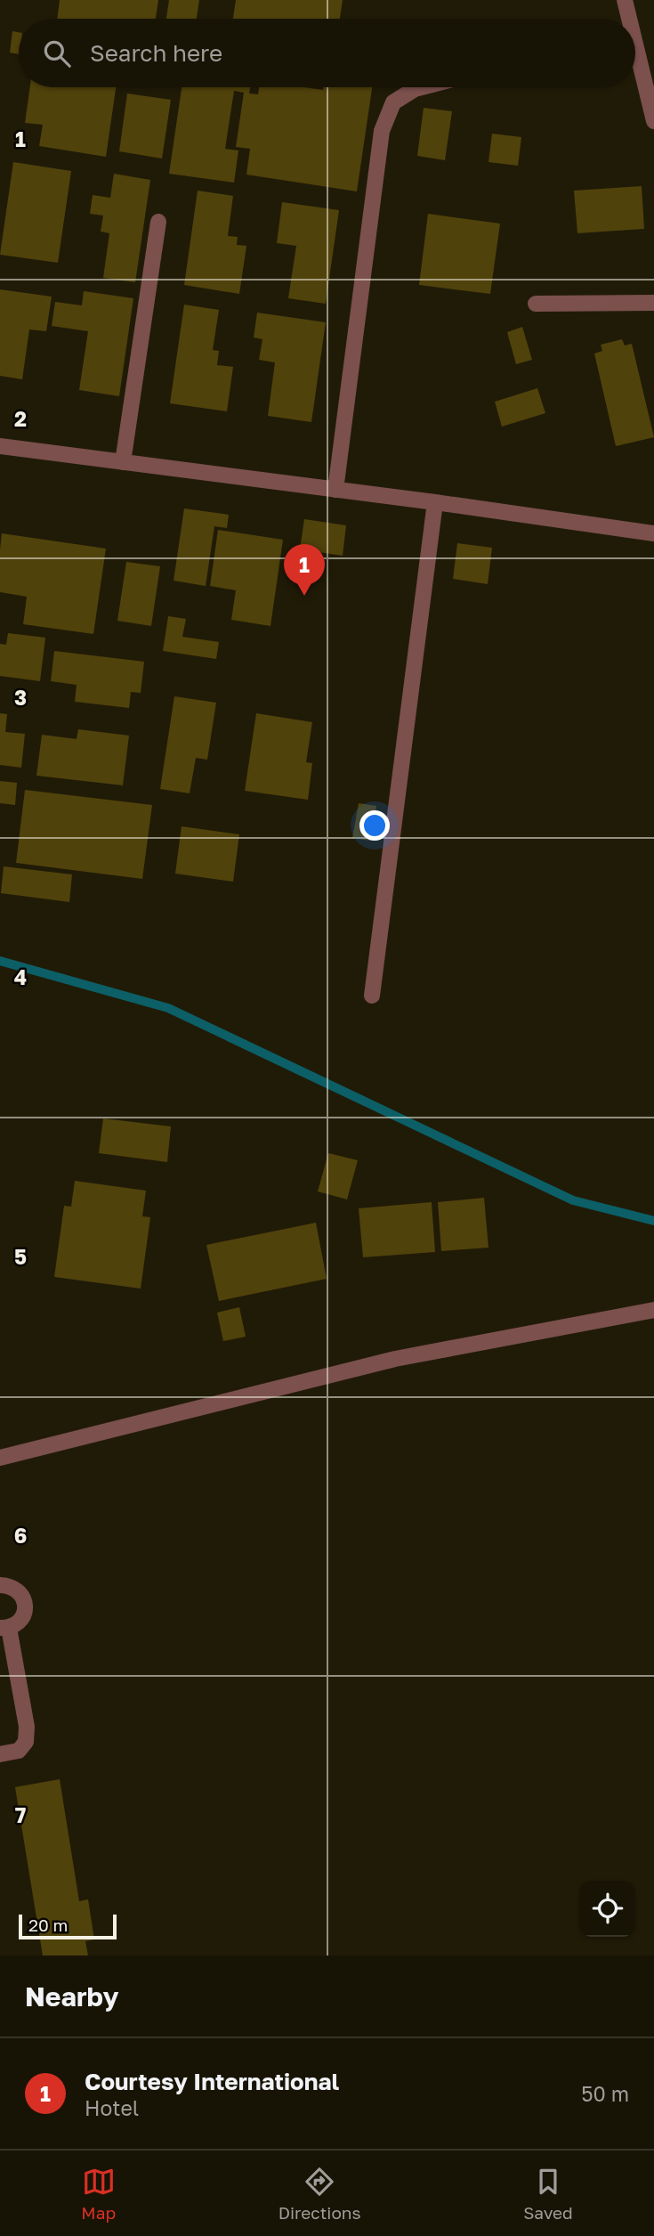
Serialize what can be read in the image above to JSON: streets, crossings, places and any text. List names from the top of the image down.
{
  "scale_bar": "20 m",
  "page": {
    "search": "Search here",
    "pins": "1",
    "scale": "20 m",
    "heading": "Nearby",
    "list": [
      {
        "mark": "1",
        "name": "Courtesy International",
        "note": "Hotel",
        "value": "50 m"
      }
    ],
    "nav": ["Map", "Directions", "Saved"]
  },
  "grid": {
    "rows": [
      "1",
      "2",
      "3",
      "4",
      "5",
      "6",
      "7"
    ]
  }
}
